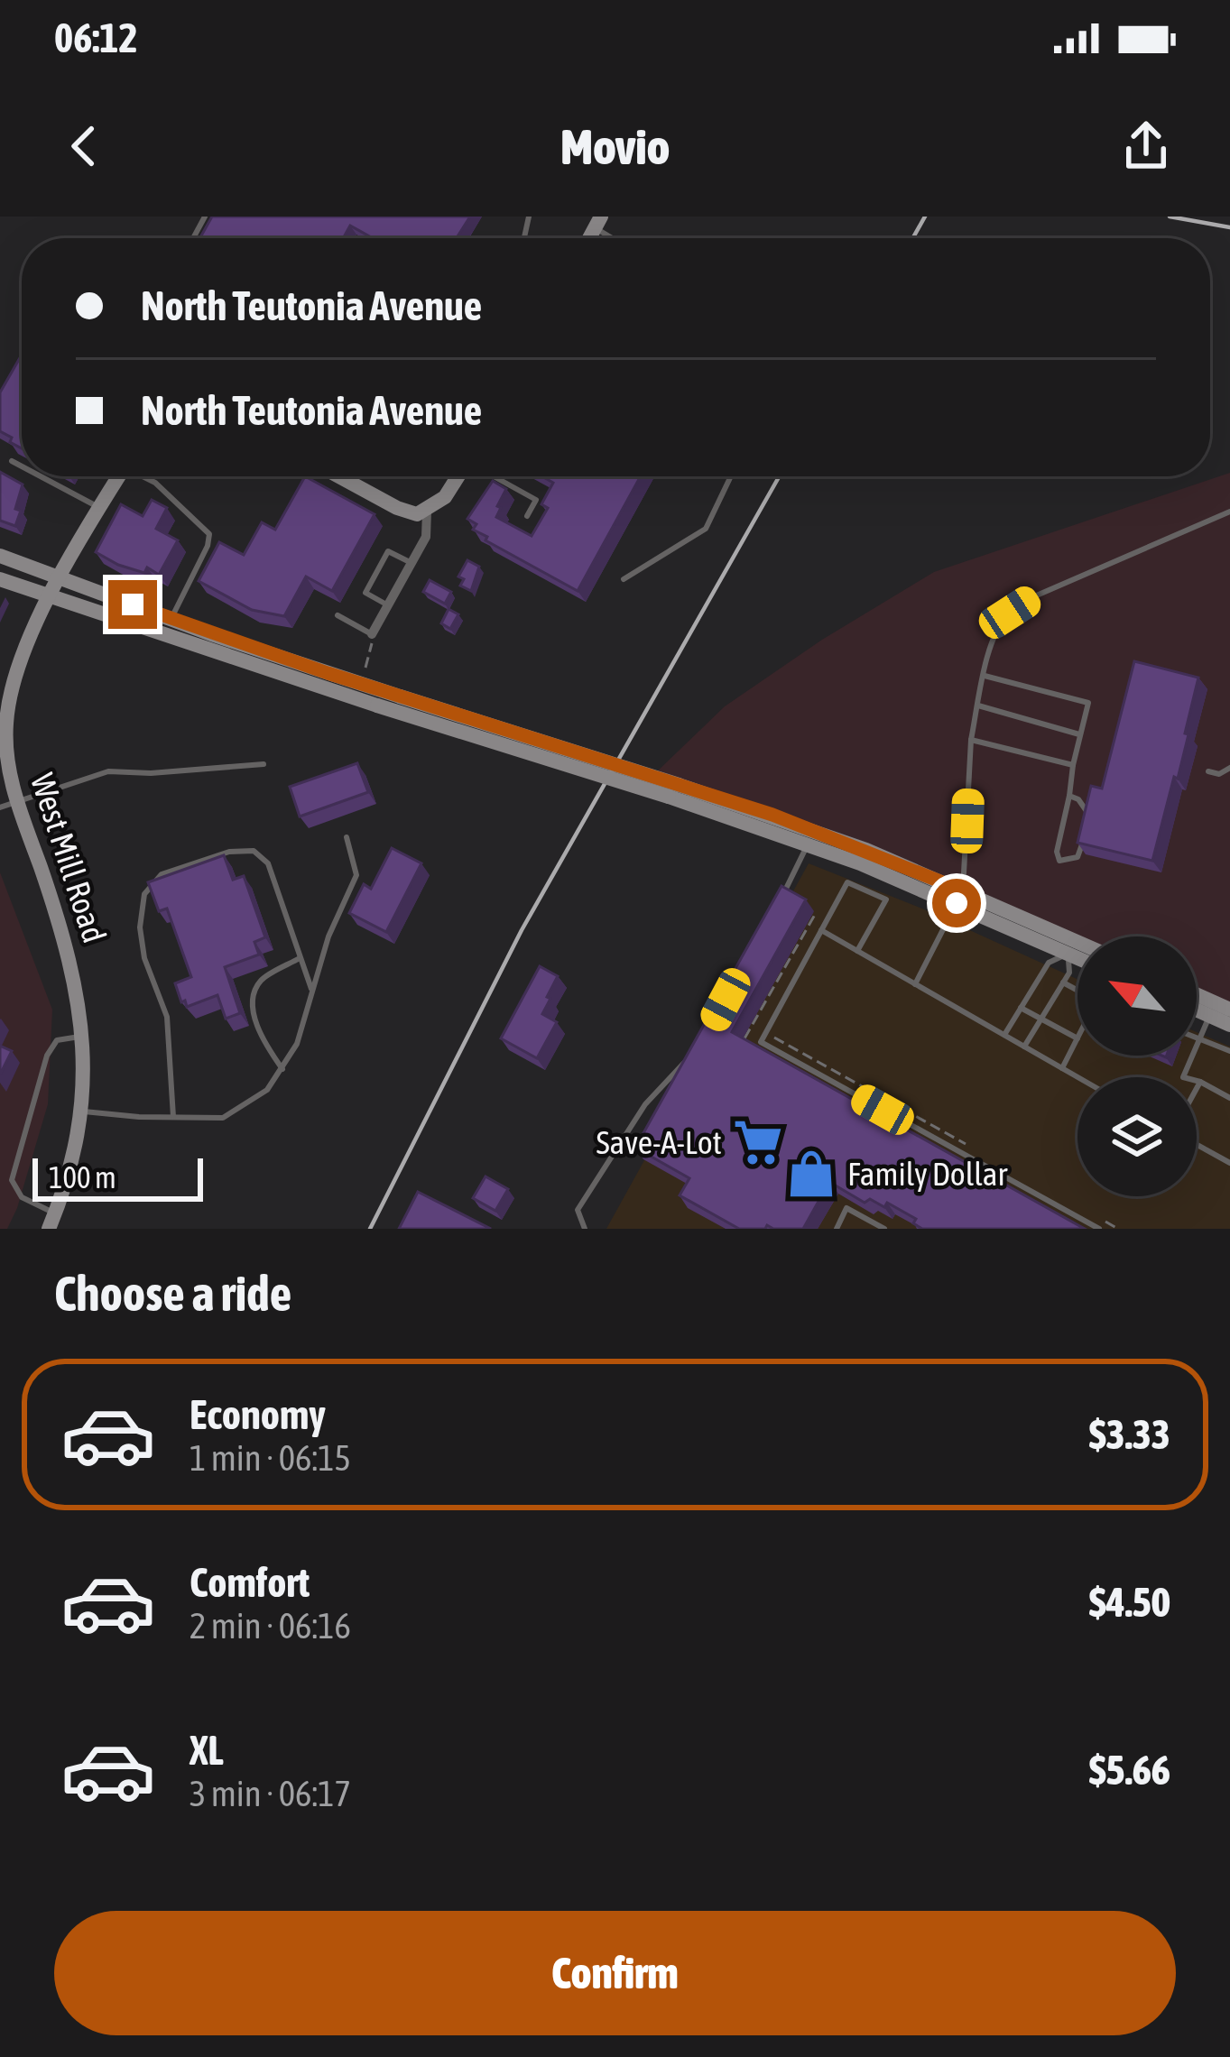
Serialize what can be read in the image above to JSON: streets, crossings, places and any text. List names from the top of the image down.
{
  "streets": {
    "main road": ["West Mill Road"]
  },
  "places": {
    "supermarket": ["Save-A-Lot"],
    "shop": ["Family Dollar"]
  },
  "scale_bar": "100 m",
  "north": "top left",
  "page": {
    "status": "06:12",
    "header": "Movio",
    "banner": ["North Teutonia Avenue", "North Teutonia Avenue"],
    "scale": "100 m",
    "heading": "Choose a ride",
    "list": [
      {
        "name": "Economy",
        "note": "1 min · 06:15",
        "value": "$3.33"
      },
      {
        "name": "Comfort",
        "note": "2 min · 06:16",
        "value": "$4.50"
      },
      {
        "name": "XL",
        "note": "3 min · 06:17",
        "value": "$5.66"
      }
    ],
    "buttons": "Confirm"
  }
}
